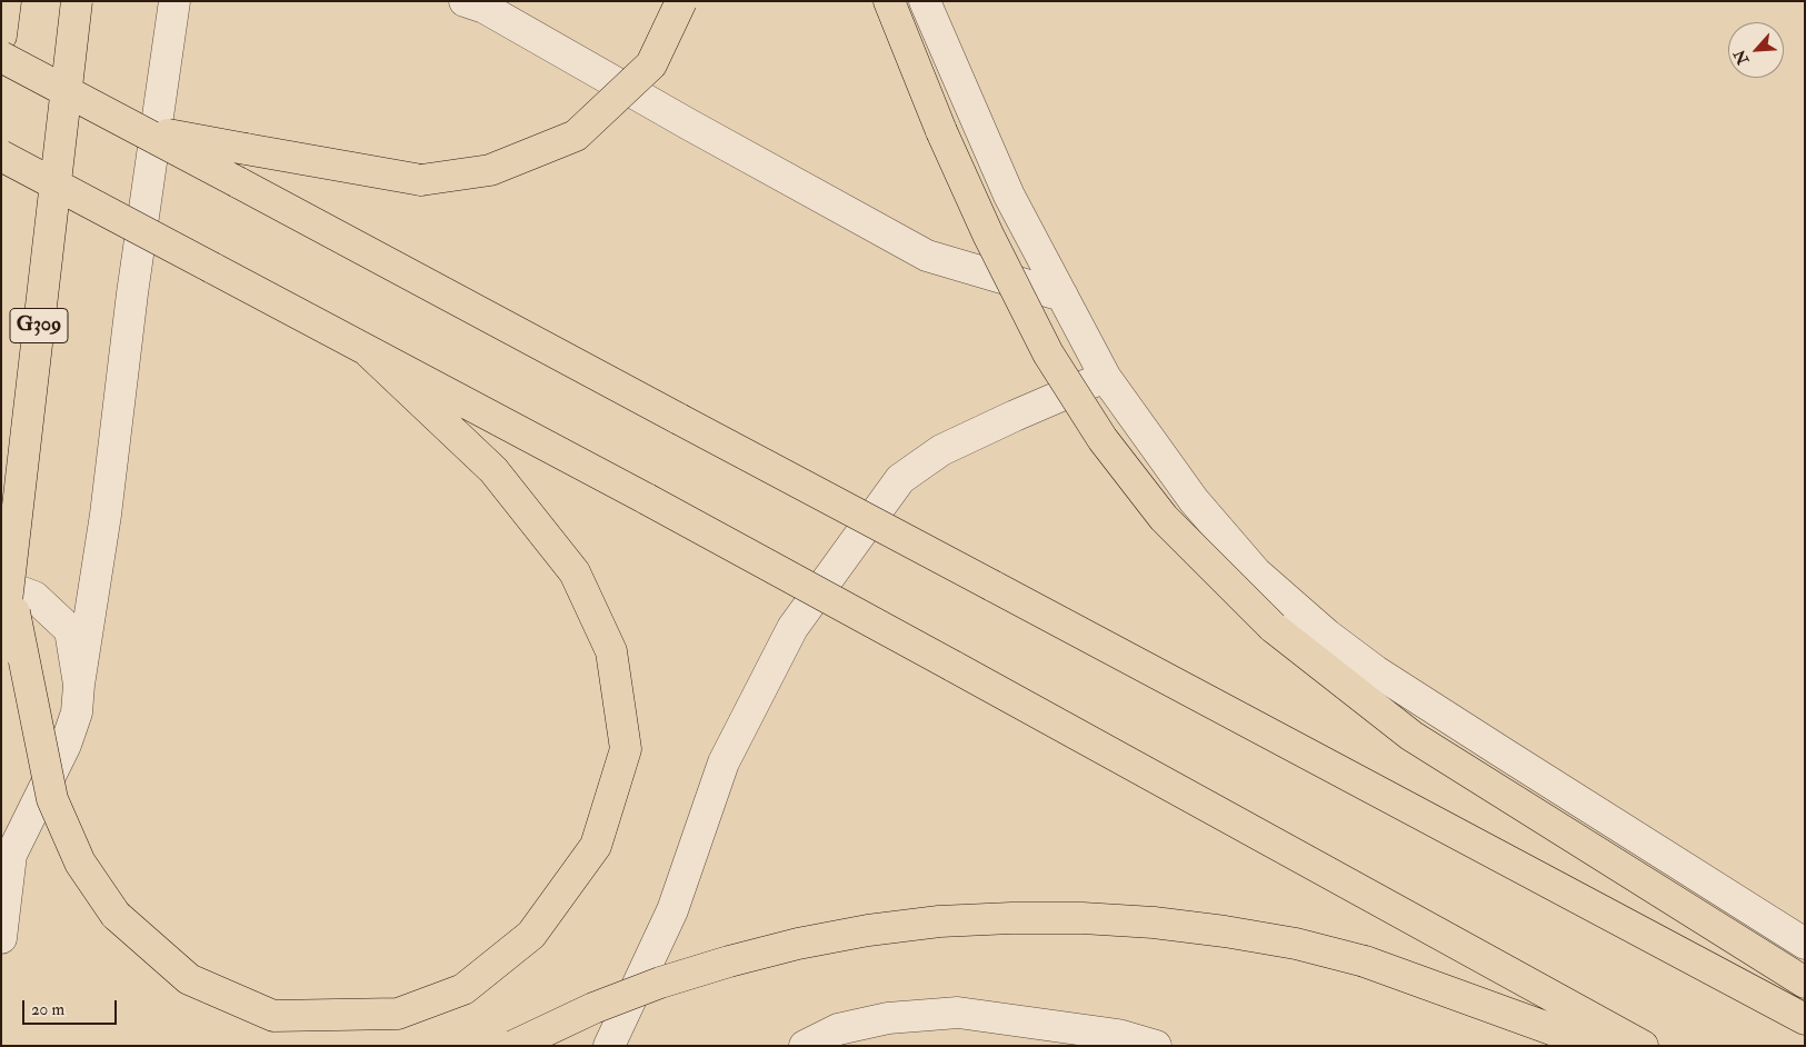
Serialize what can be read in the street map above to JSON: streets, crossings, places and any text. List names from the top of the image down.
{
  "streets": {
    "highway": ["G309"]
  },
  "scale_bar": "20 m",
  "north": "bottom left"
}
